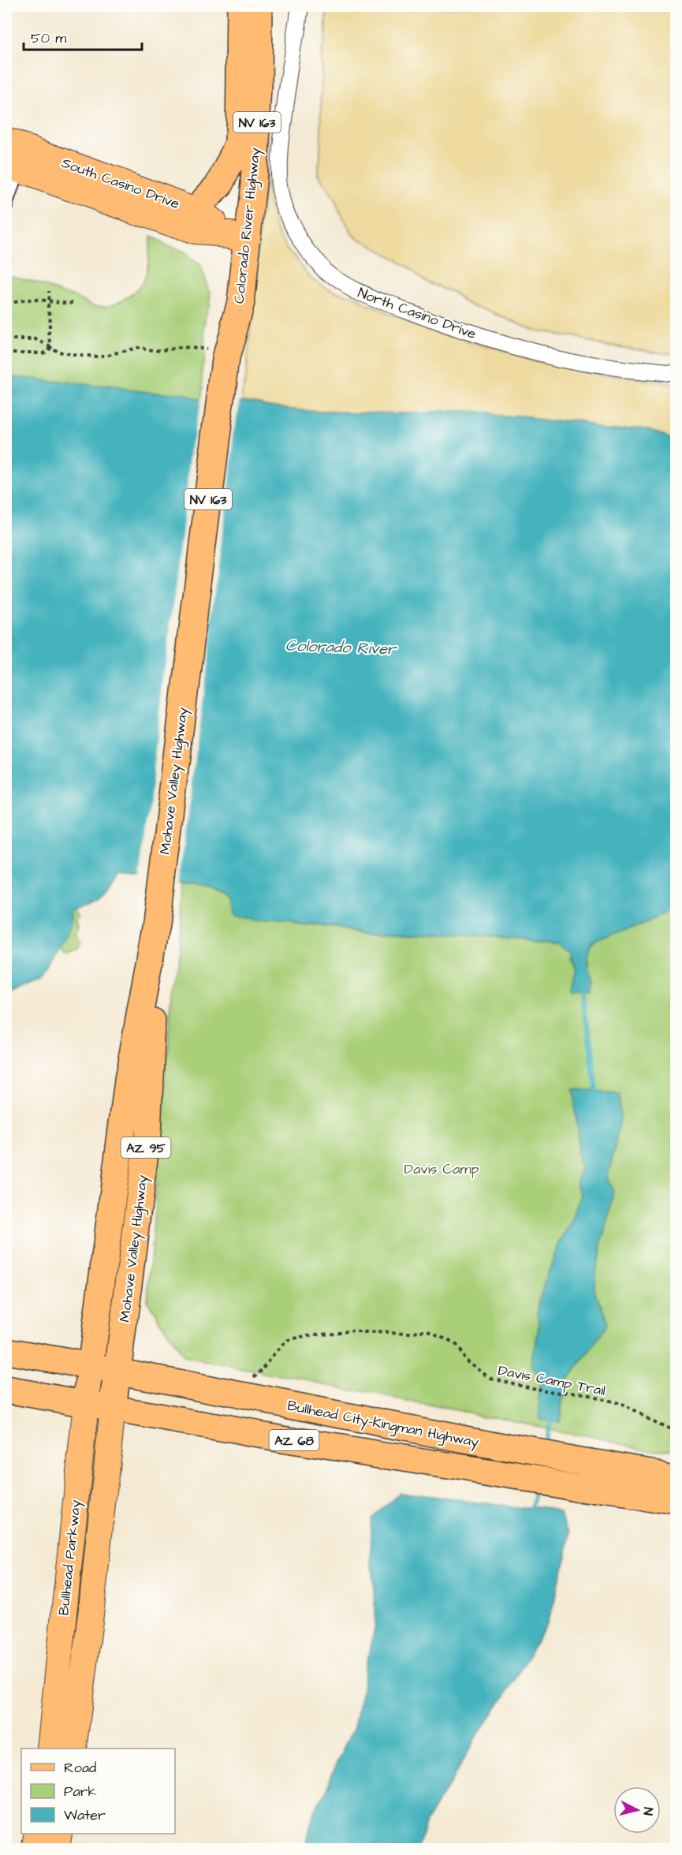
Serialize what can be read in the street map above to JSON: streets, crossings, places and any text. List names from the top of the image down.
{
  "streets": {
    "highway": [
      "NV 163",
      "Colorado River Highway",
      "Mohave Valley Highway",
      "AZ 95",
      "Bullhead City–Kingman Highway",
      "AZ 68",
      "Bullhead Parkway"
    ],
    "main road": ["South Casino Drive"],
    "street": ["North Casino Drive"],
    "path": ["Davis Camp Trail"]
  },
  "crossings": [
    ["South Casino Drive", "Colorado River Highway"],
    ["Colorado River Highway", "Mohave Valley Highway"],
    ["Mohave Valley Highway", "Bullhead City–Kingman Highway"],
    ["Mohave Valley Highway", "Bullhead Parkway"],
    ["Bullhead City–Kingman Highway", "Bullhead Parkway"]
  ],
  "water": ["Colorado River"],
  "parks": ["Davis Camp"],
  "legend": ["Road", "Park", "Water"],
  "scale_bar": "50 m",
  "north": "right"
}
